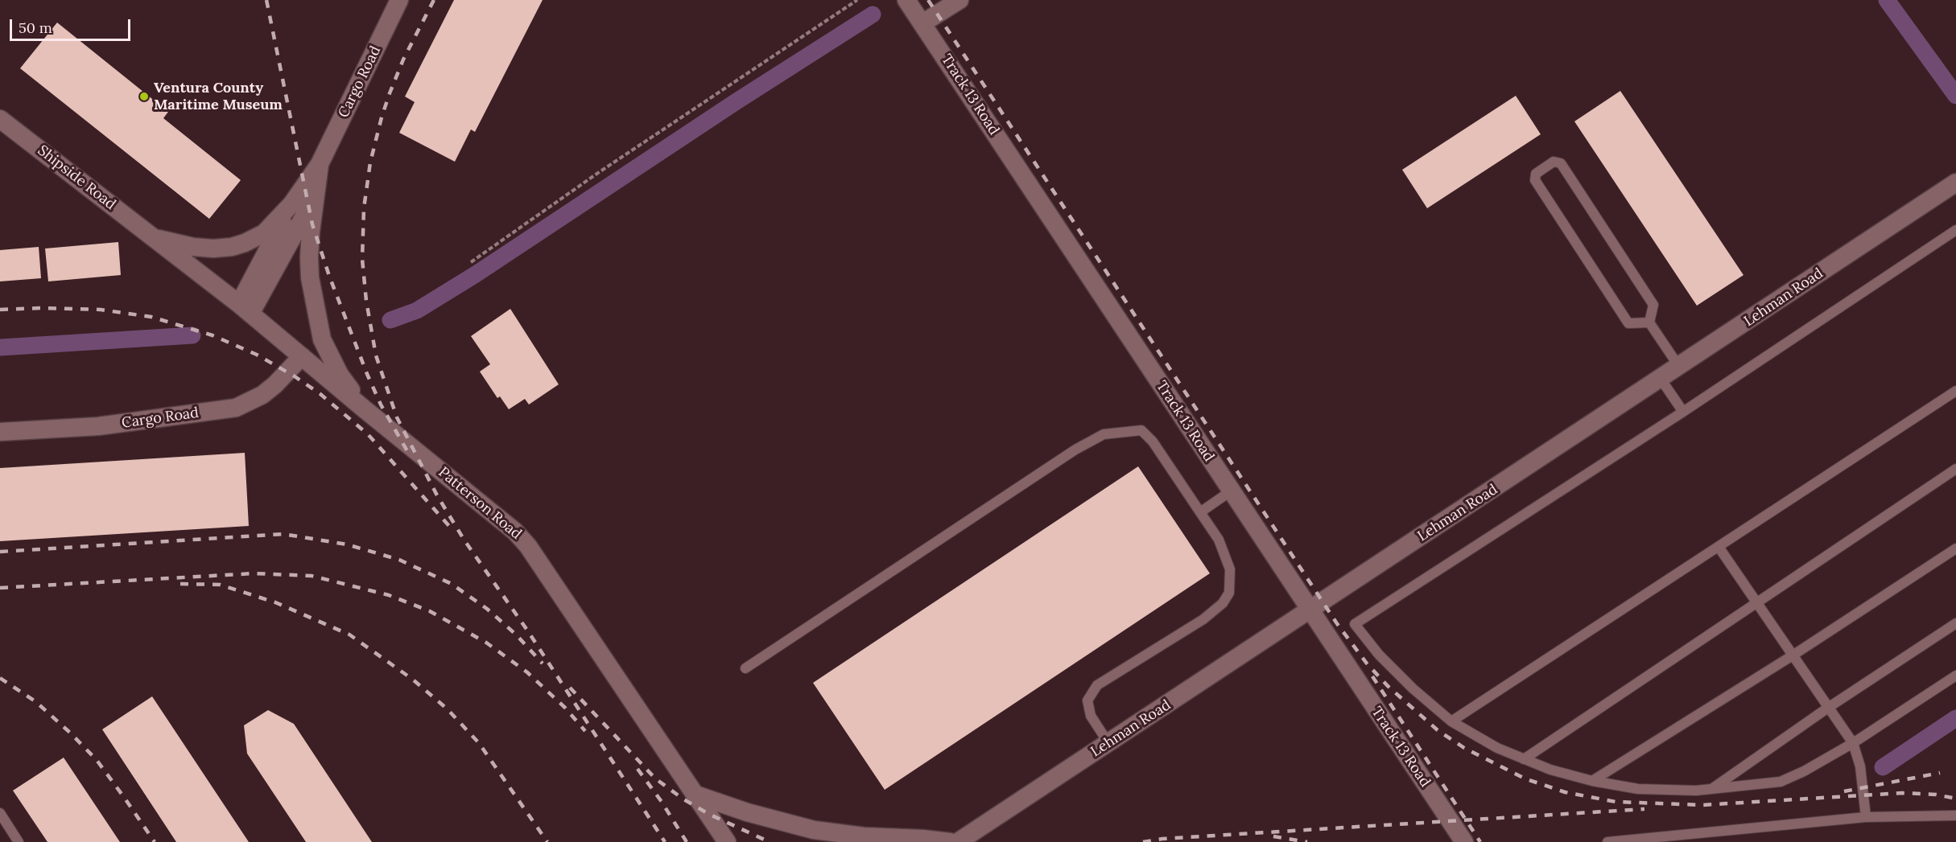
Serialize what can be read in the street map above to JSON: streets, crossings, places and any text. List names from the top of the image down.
{
  "streets": {
    "street": [
      "Cargo Road",
      "Track 13 Road",
      "Shipside Road",
      "Lehman Road",
      "Patterson Road"
    ]
  },
  "crossings": [
    ["Cargo Road", "Shipside Road"],
    ["Cargo Road", "Patterson Road"],
    ["Track 13 Road", "Lehman Road"],
    ["Shipside Road", "Patterson Road"]
  ],
  "places": ["Ventura County Maritime Museum"],
  "scale_bar": "50 m"
}
